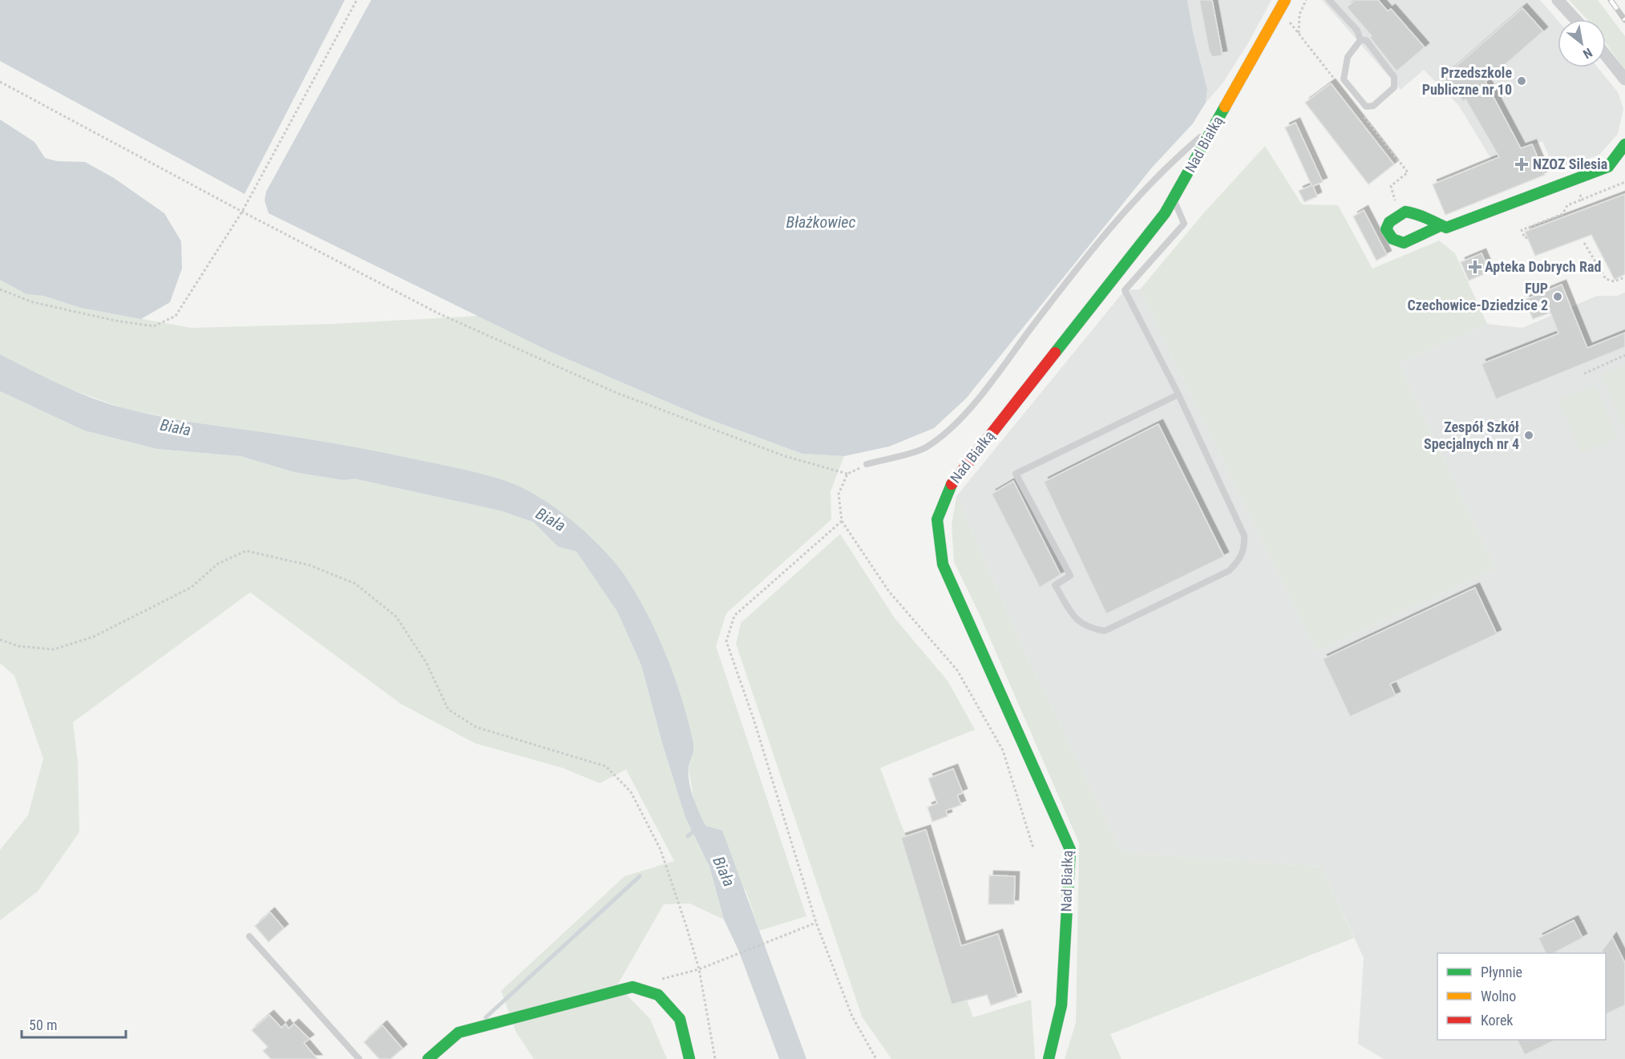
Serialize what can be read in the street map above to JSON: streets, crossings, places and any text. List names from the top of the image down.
{
  "streets": {
    "street": ["Nad Białką"]
  },
  "water": ["Błażkowiec", "Biała"],
  "places": {
    "other": ["Przedszkole Publiczne nr 10", "FUP Czechowice-Dziedzice 2", "Zespół Szkół Specjalnych nr 4"],
    "health": ["NZOZ Silesia", "Apteka Dobrych Rad"]
  },
  "legend": ["Płynnie", "Wolno", "Korek"],
  "scale_bar": "50 m",
  "north": "bottom right"
}
